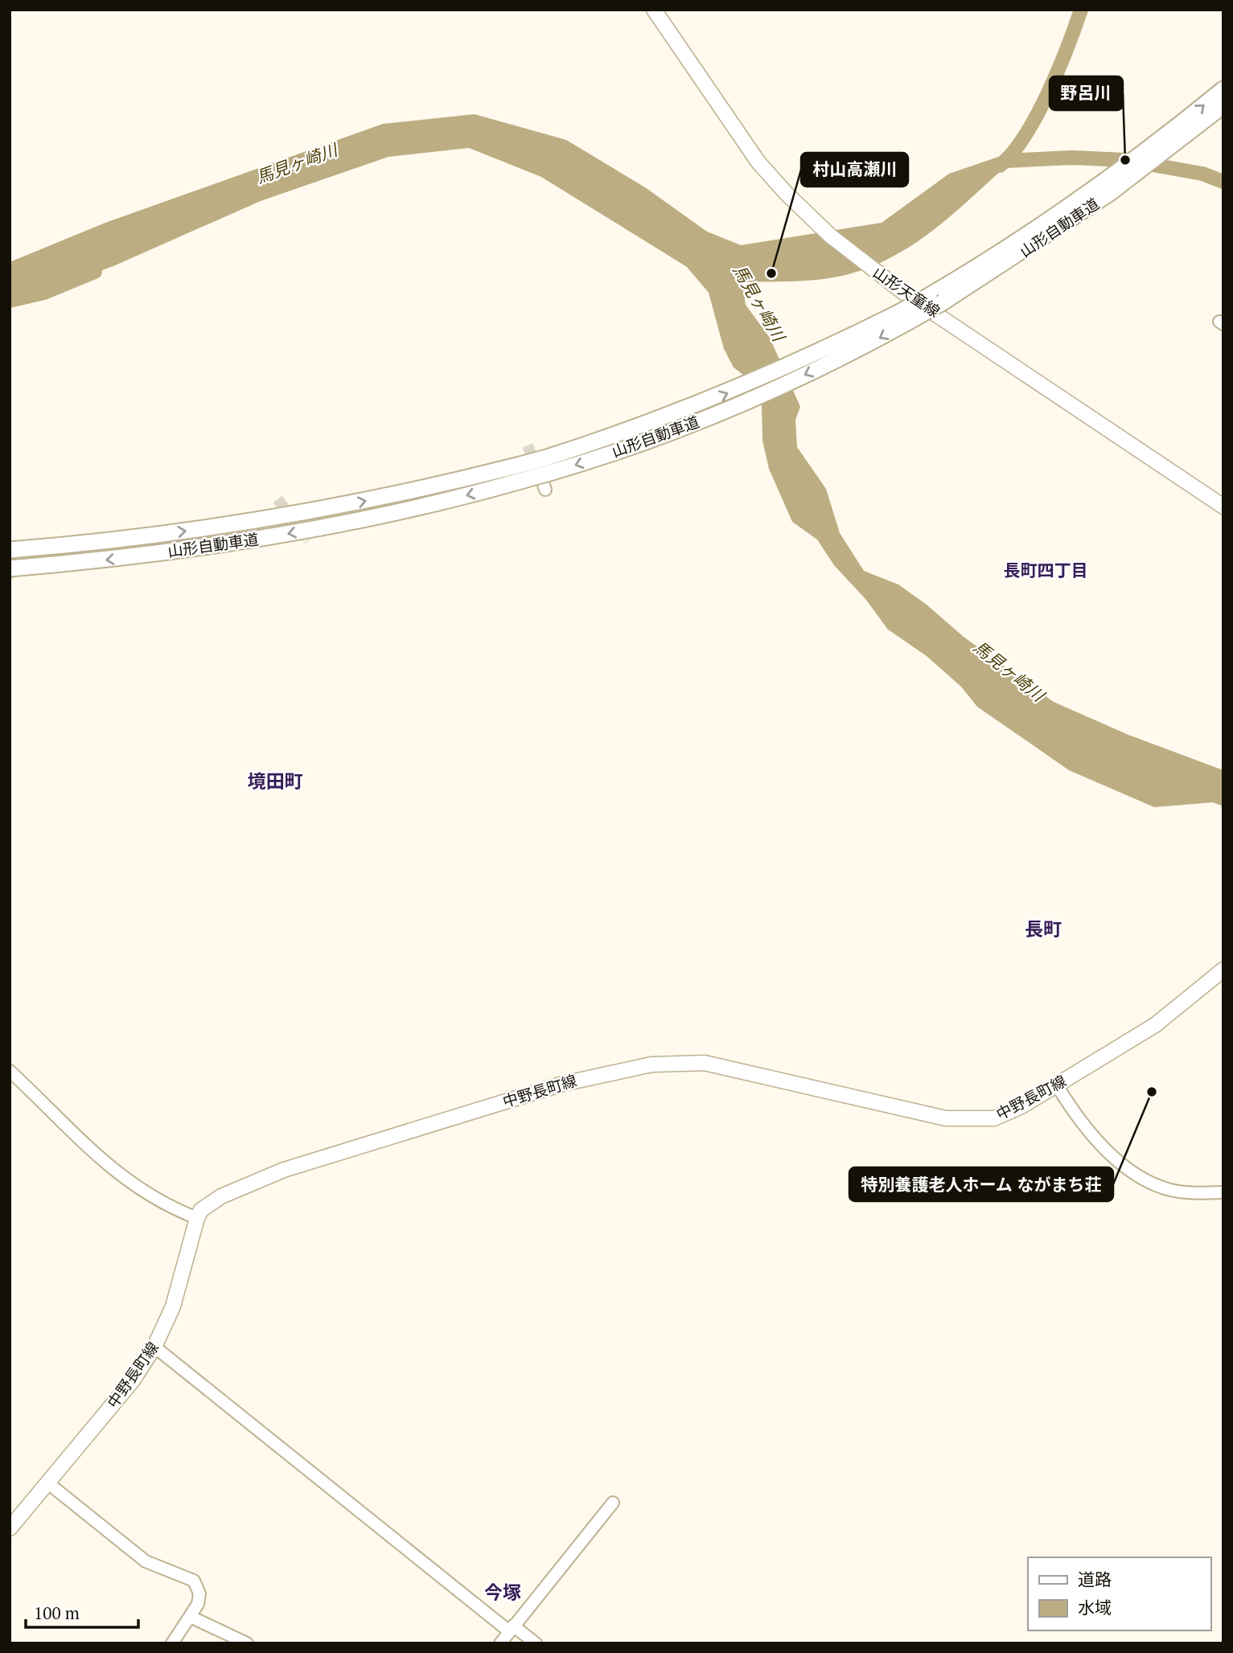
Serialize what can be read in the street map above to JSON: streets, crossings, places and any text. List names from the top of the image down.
{
  "streets": {
    "highway": ["山形自動車道"],
    "main road": ["山形天童線", "中野長町線"]
  },
  "districts": [
    "長町四丁目",
    "境田町",
    "長町",
    "今塚"
  ],
  "water": ["馬見ヶ崎川"],
  "places": ["野呂川", "村山高瀬川", "特別養護老人ホーム ながまち荘"],
  "legend": ["道路", "水域"],
  "scale_bar": "100 m"
}
